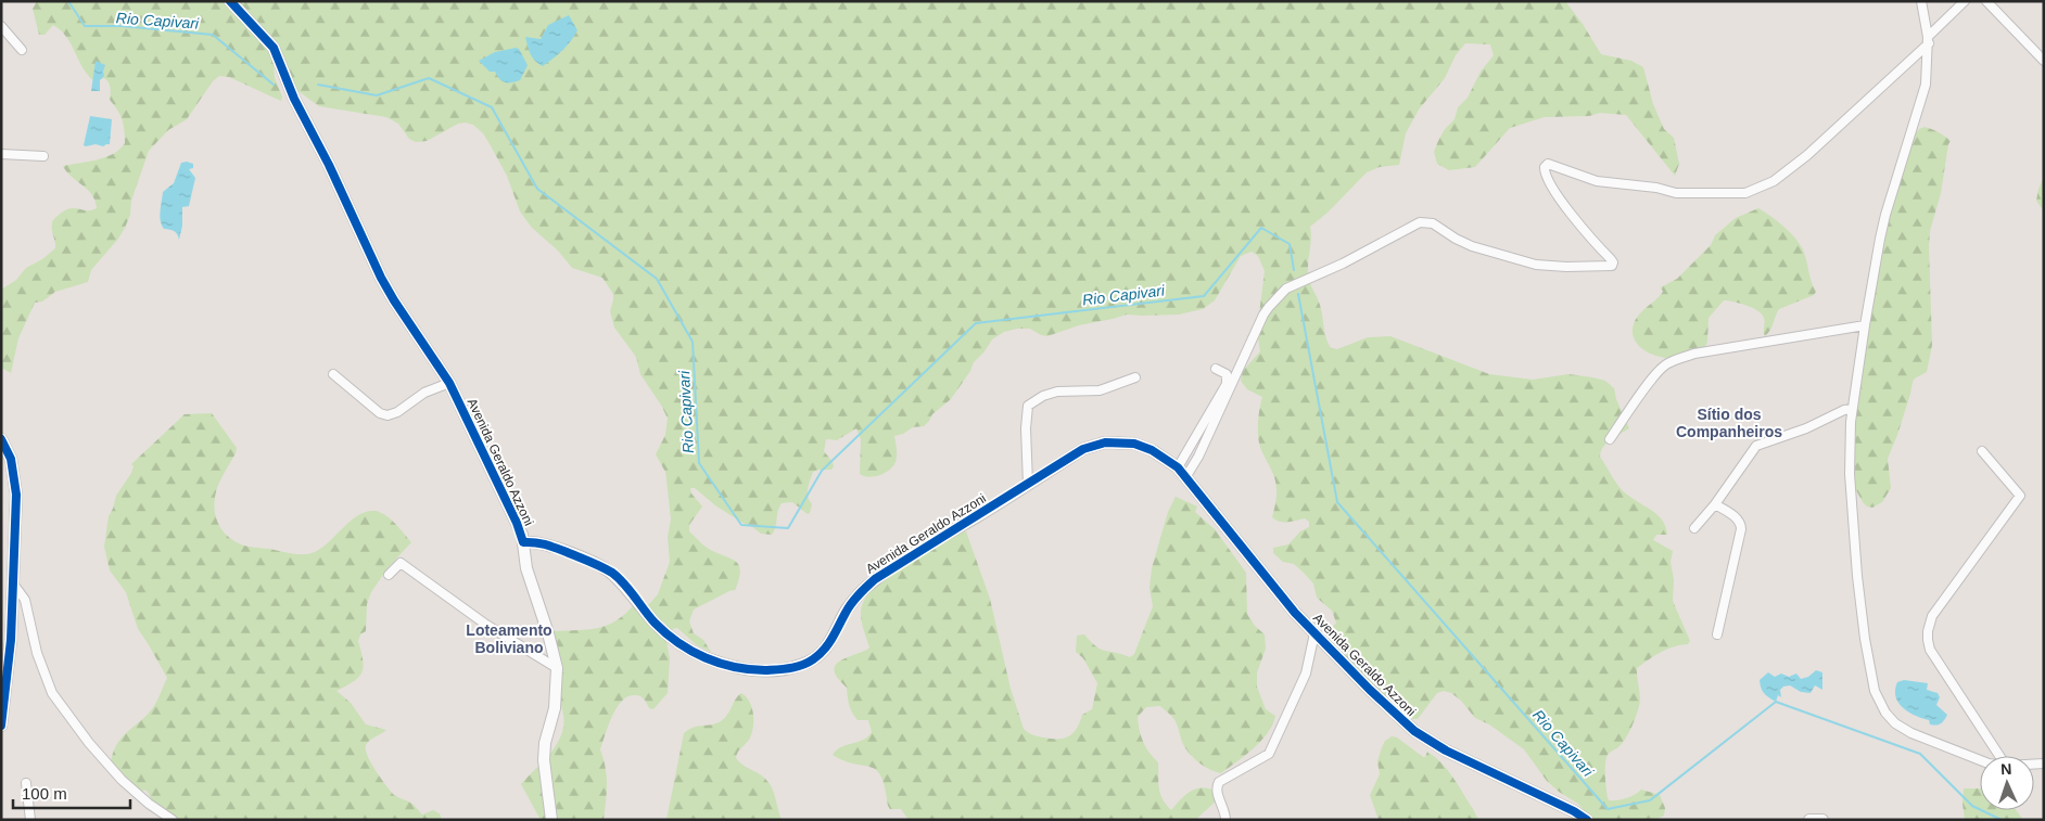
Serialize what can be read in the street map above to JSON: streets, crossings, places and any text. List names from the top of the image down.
{
  "streets": {
    "street": ["Avenida Geraldo Azzoni"]
  },
  "districts": ["Sítio dos Companheiros", "Loteamento Boliviano"],
  "water": ["Rio Capivari"],
  "scale_bar": "100 m",
  "north": "top"
}
